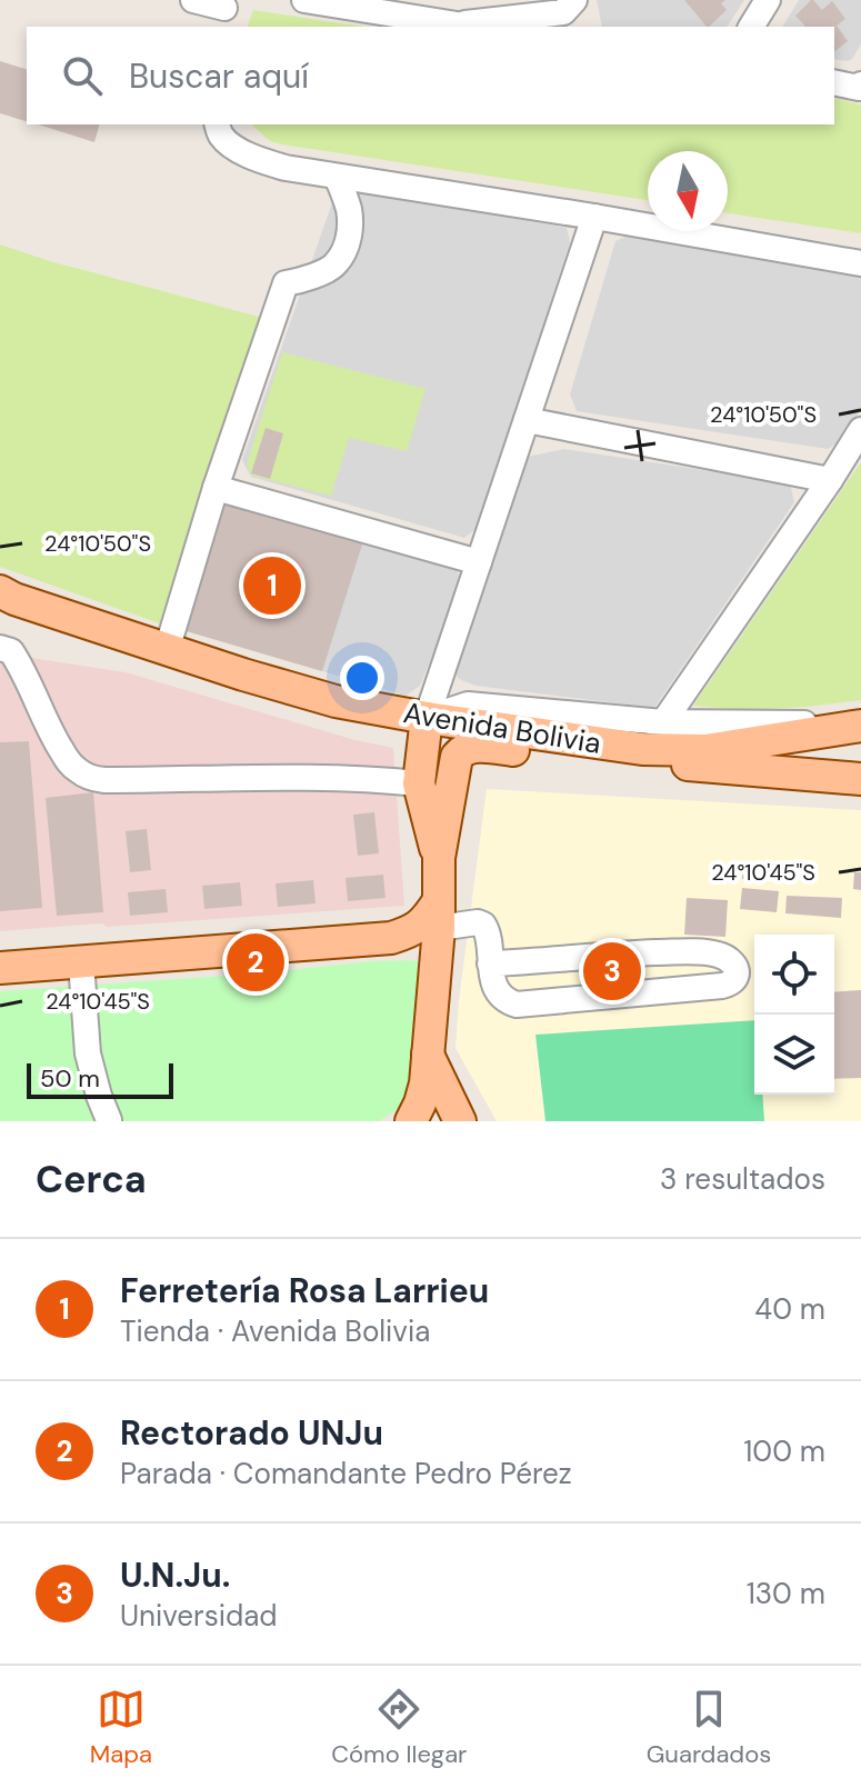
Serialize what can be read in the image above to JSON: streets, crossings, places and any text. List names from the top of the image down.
{
  "streets": {
    "main road": ["Avenida Bolivia"]
  },
  "scale_bar": "50 m",
  "north": "bottom",
  "page": {
    "search": "Buscar aquí",
    "pins": ["1", "2", "3"],
    "scale": "50 m",
    "heading": ["Cerca", "3 resultados"],
    "list": [
      {
        "mark": "1",
        "name": "Ferretería Rosa Larrieu",
        "note": "Tienda · Avenida Bolivia",
        "value": "40 m"
      },
      {
        "mark": "2",
        "name": "Rectorado UNJu",
        "note": "Parada · Comandante Pedro Pérez",
        "value": "100 m"
      },
      {
        "mark": "3",
        "name": "U.N.Ju.",
        "note": "Universidad",
        "value": "130 m"
      }
    ],
    "nav": ["Mapa", "Cómo llegar", "Guardados"]
  },
  "coordinates": ["24°10'50\"S", "24°10'45\"S"]
}
